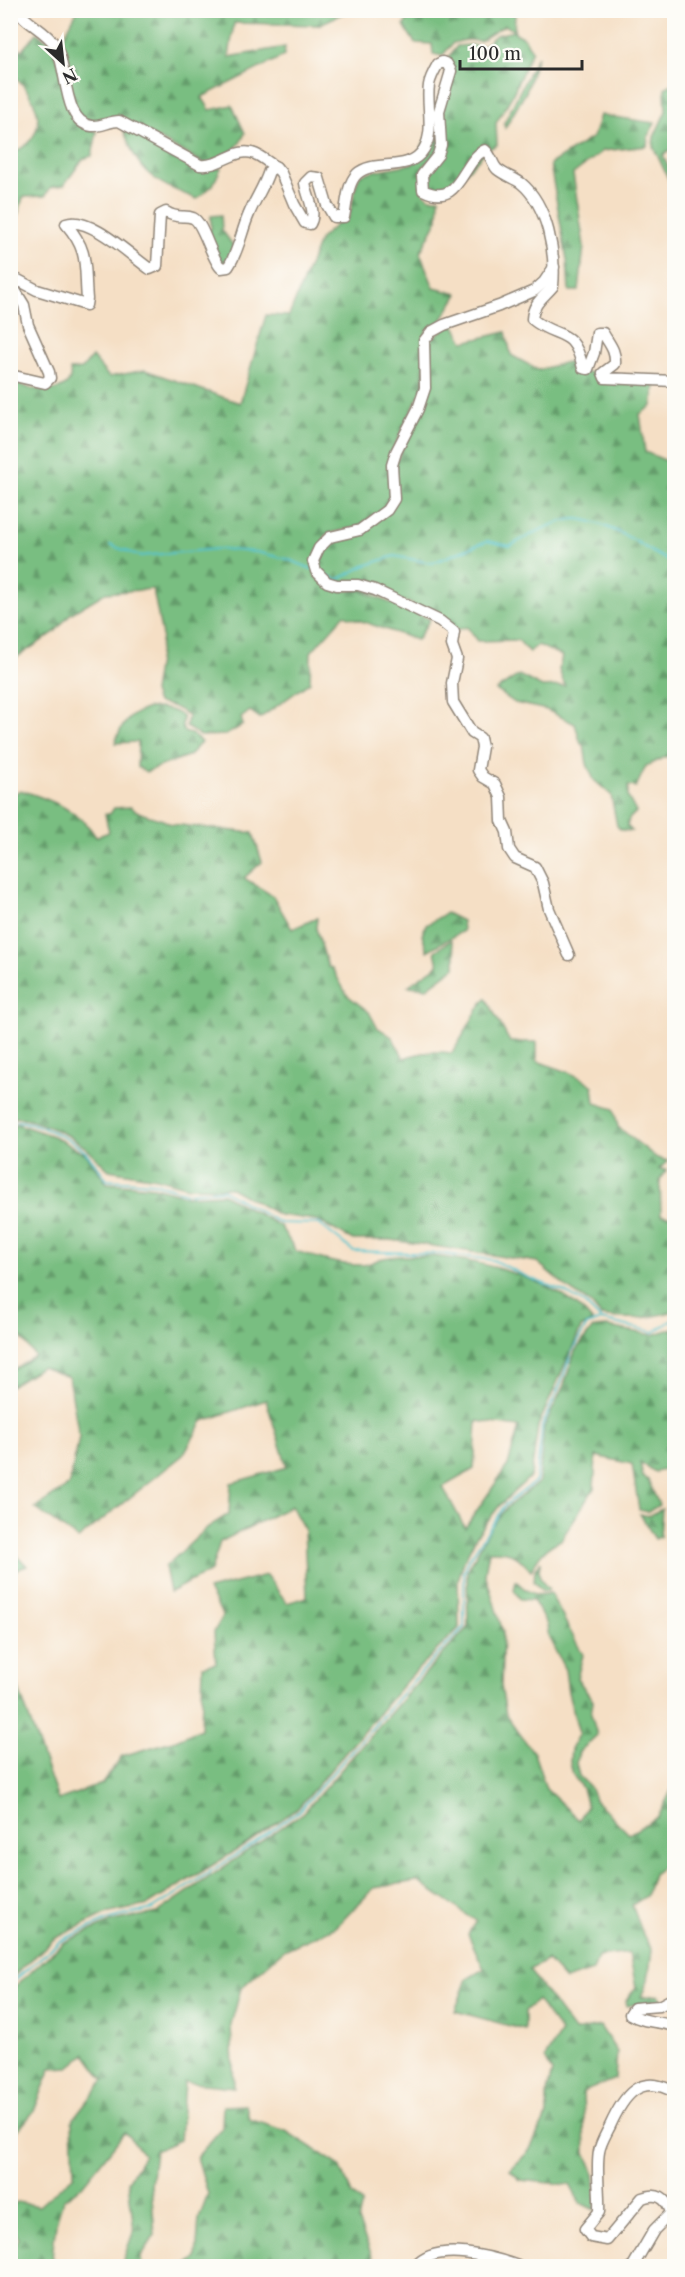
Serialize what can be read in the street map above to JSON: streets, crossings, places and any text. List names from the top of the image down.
{
  "scale_bar": "100 m",
  "north": "bottom right"
}
